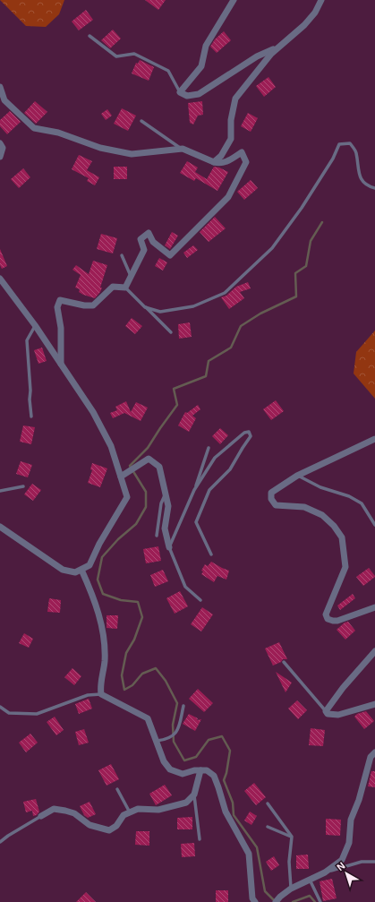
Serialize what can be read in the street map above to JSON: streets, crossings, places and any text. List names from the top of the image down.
{
  "north": "top left"
}
